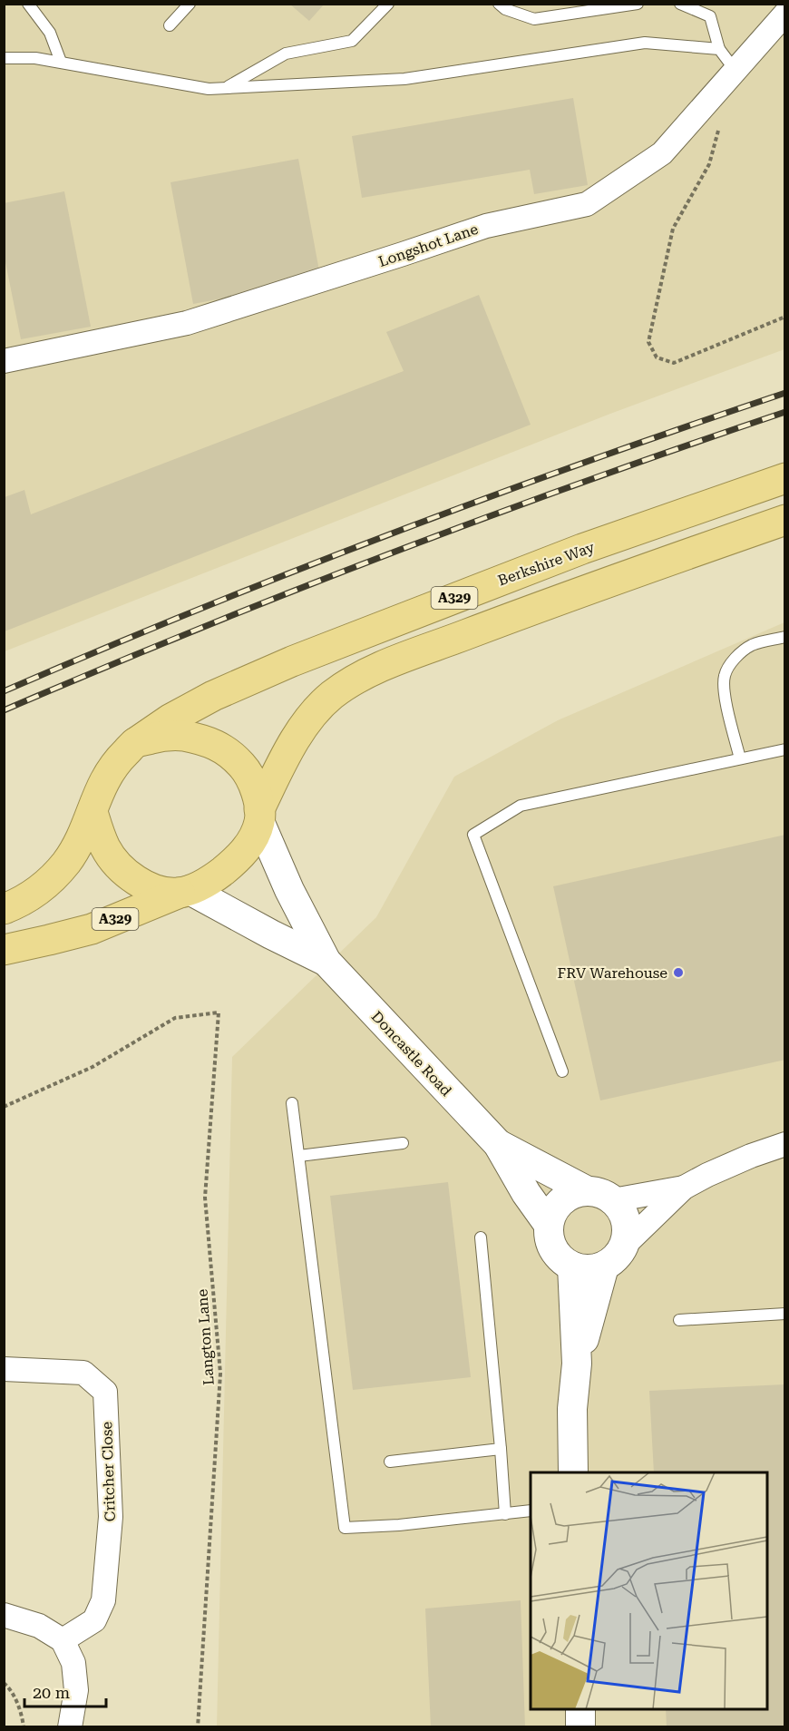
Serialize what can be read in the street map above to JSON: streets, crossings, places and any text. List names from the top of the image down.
{
  "streets": {
    "highway": ["Berkshire Way", "A329"],
    "street": ["Longshot Lane", "Doncastle Road", "Critcher Close"],
    "path": ["Langton Lane"]
  },
  "crossings": [
    ["Berkshire Way", "A329"],
    ["Berkshire Way", "Doncastle Road"],
    ["A329", "Doncastle Road"]
  ],
  "places": ["FRV Warehouse"],
  "scale_bar": "20 m"
}
